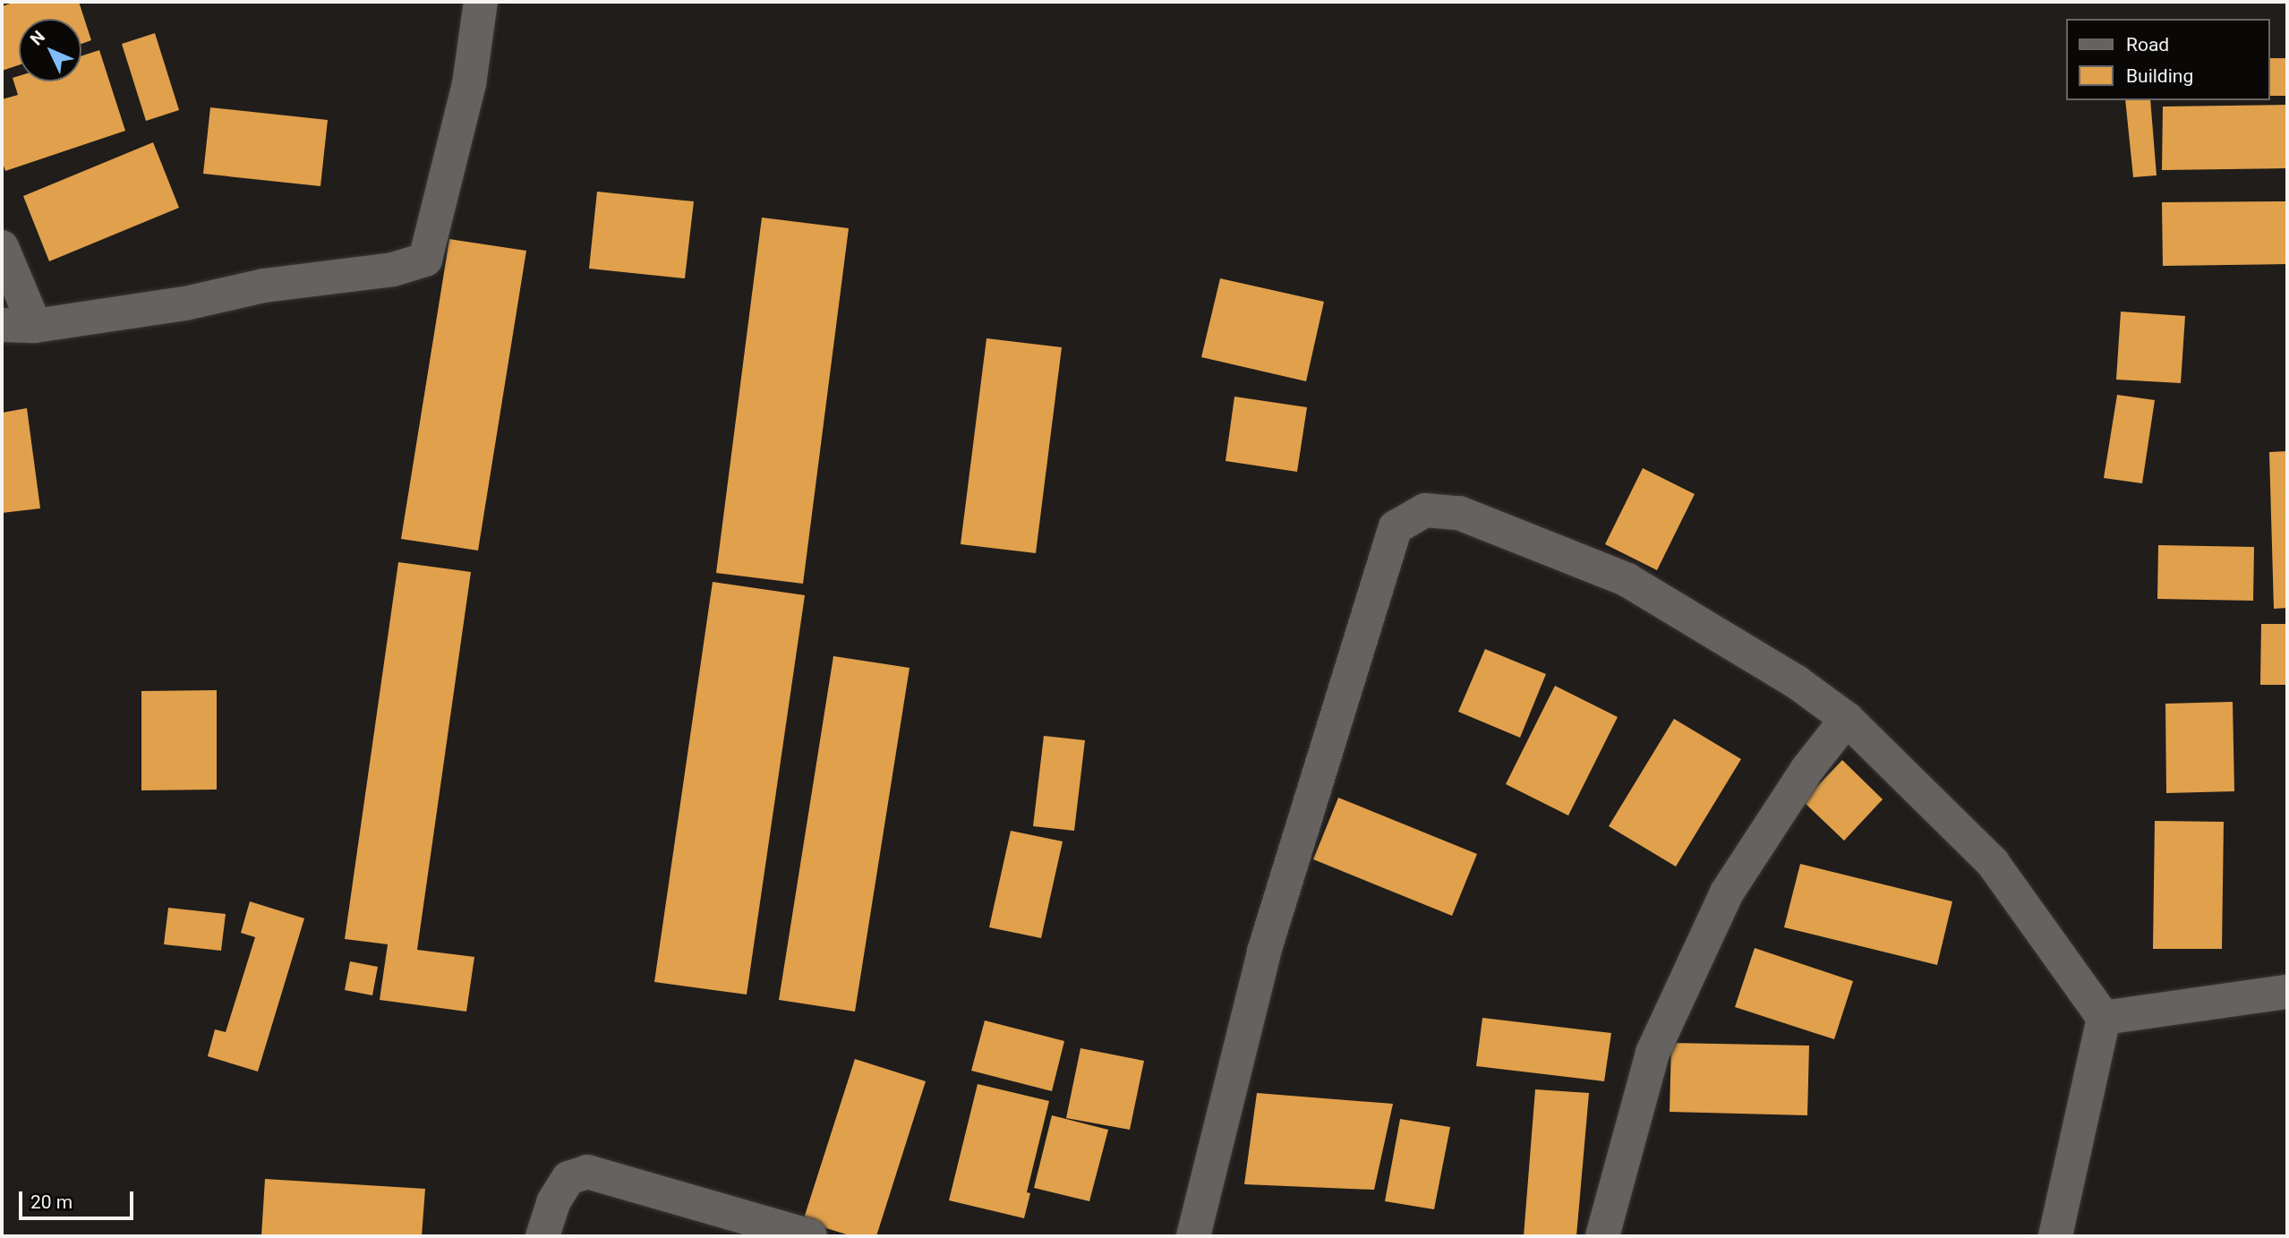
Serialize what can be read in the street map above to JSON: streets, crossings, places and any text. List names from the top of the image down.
{
  "legend": ["Road", "Building"],
  "scale_bar": "20 m",
  "north": "top left"
}
